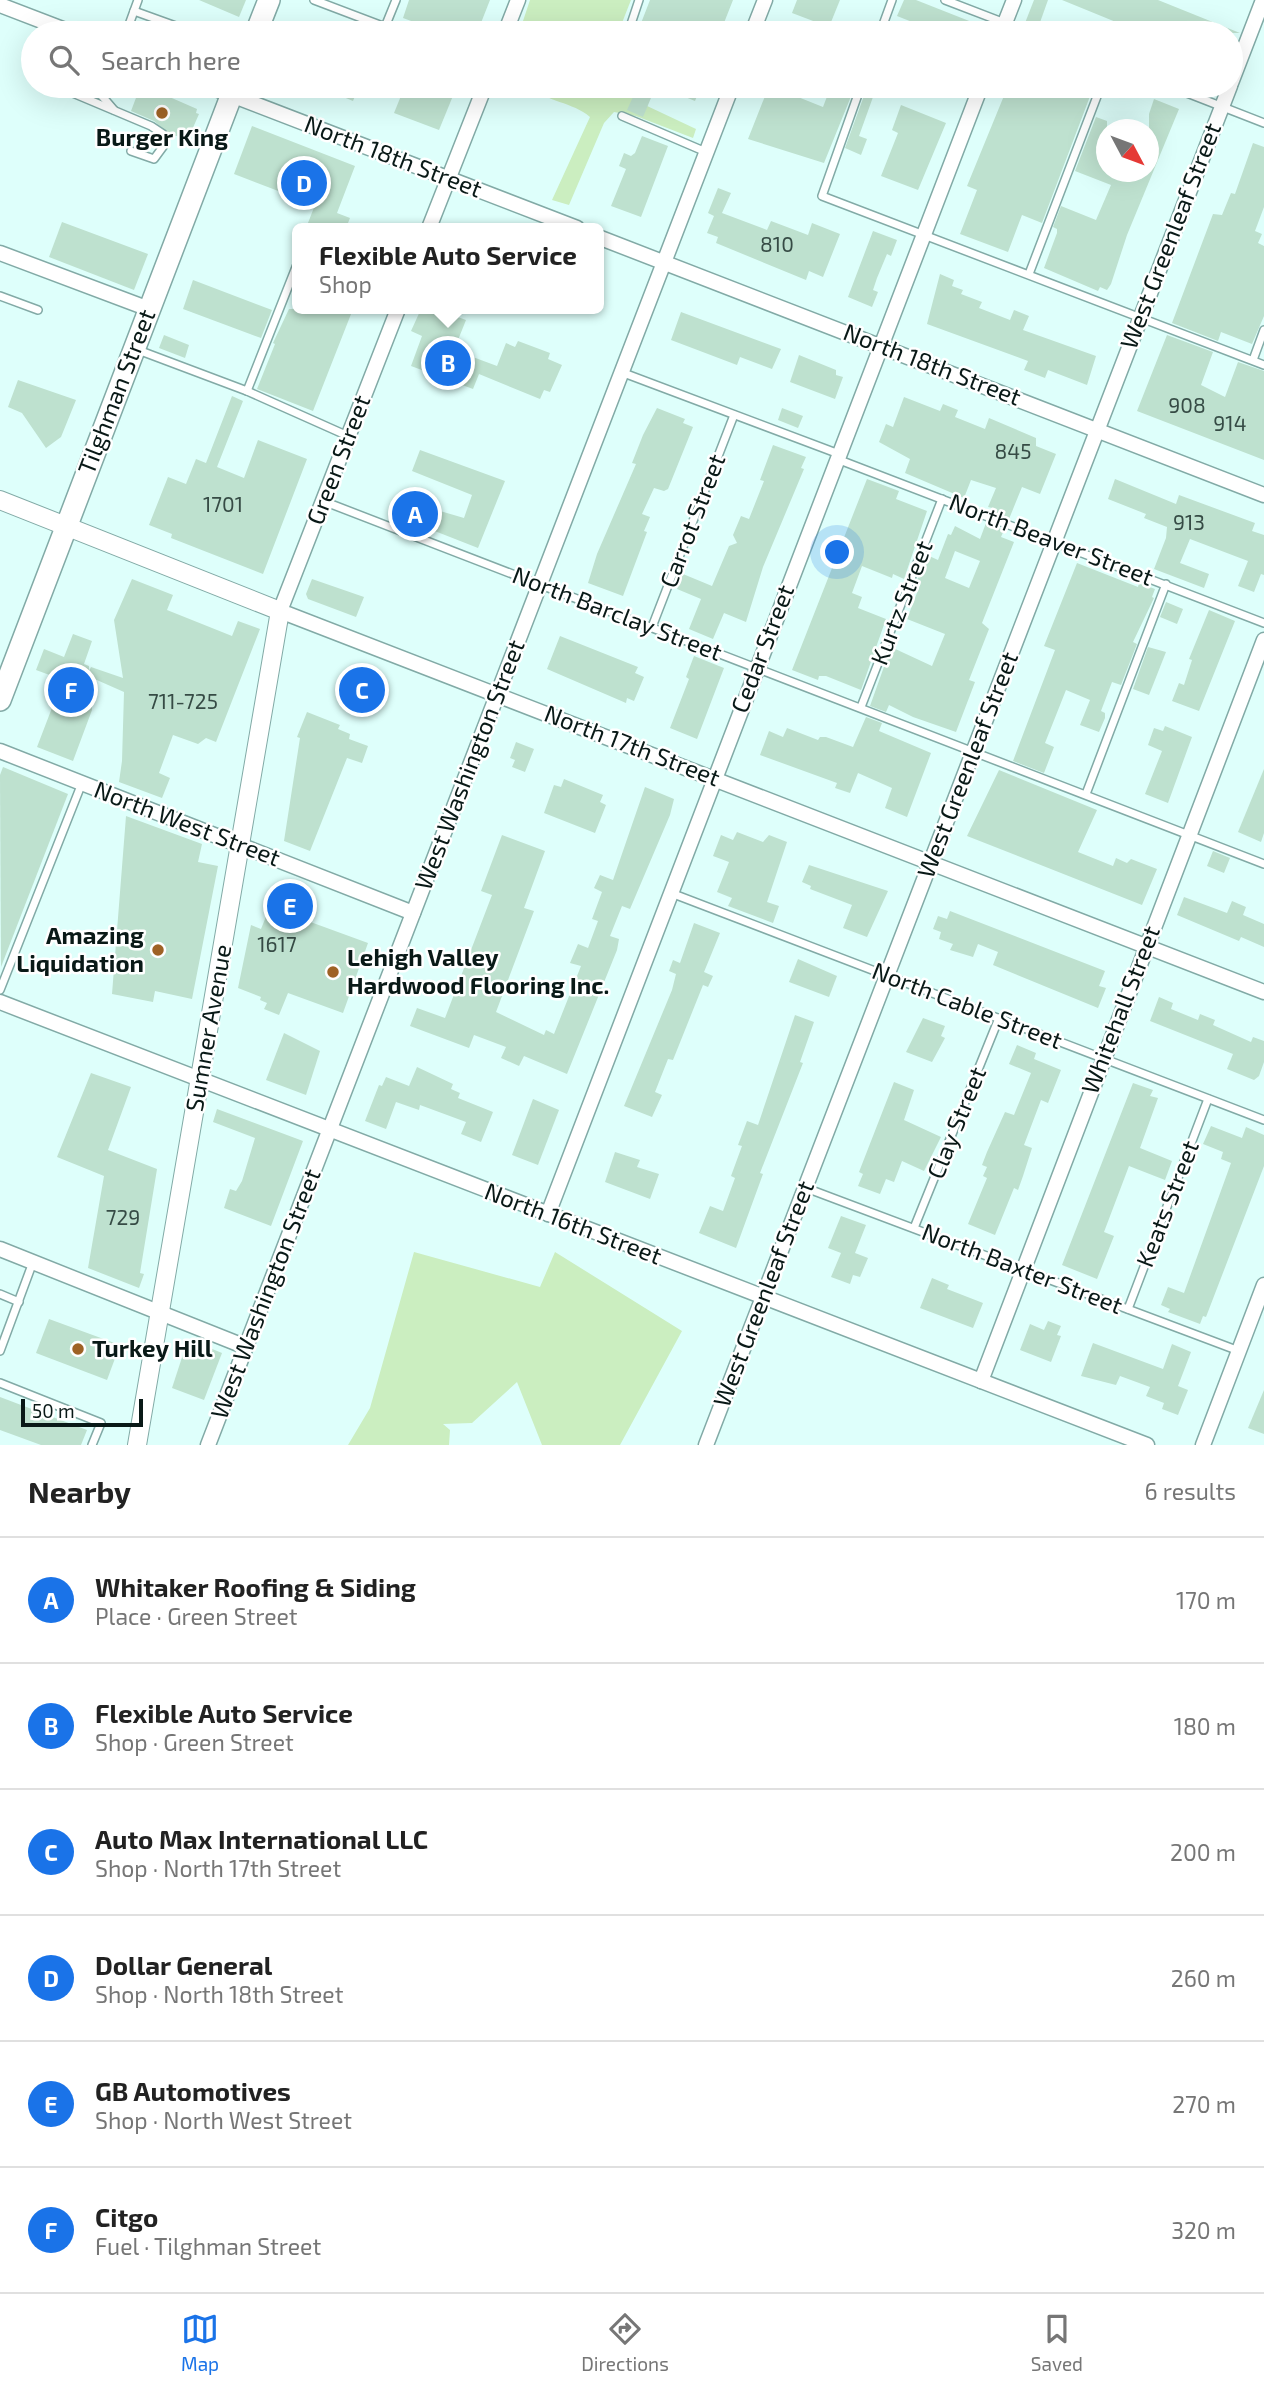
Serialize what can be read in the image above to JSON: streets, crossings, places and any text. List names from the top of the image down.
{
  "streets": {
    "main road": ["Tilghman Street"],
    "street": [
      "North 18th Street",
      "West Greenleaf Street",
      "Green Street",
      "Cedar Street",
      "North 17th Street",
      "West Washington Street",
      "North West Street",
      "Whitehall Street",
      "Sumner Avenue",
      "North 16th Street"
    ],
    "lane": [
      "Carrot Street",
      "North Beaver Street",
      "Kurtz Street",
      "North Barclay Street",
      "North Cable Street",
      "Clay Street",
      "Keats Street",
      "North Baxter Street"
    ]
  },
  "crossings": [
    ["North 18th Street", "West Greenleaf Street"],
    ["North 18th Street", "Cedar Street"],
    ["North 18th Street", "West Washington Street"],
    ["West Greenleaf Street", "North Beaver Street"],
    ["West Greenleaf Street", "North Barclay Street"],
    ["West Greenleaf Street", "North 17th Street"],
    ["West Greenleaf Street", "North Cable Street"],
    ["West Greenleaf Street", "North 16th Street"],
    ["West Greenleaf Street", "North Baxter Street"],
    ["Tilghman Street", "North 17th Street"],
    ["Green Street", "North Barclay Street"],
    ["Green Street", "North 17th Street"],
    ["Green Street", "Sumner Avenue"],
    ["Carrot Street", "North Beaver Street"],
    ["Carrot Street", "North Barclay Street"],
    ["North Beaver Street", "Kurtz Street"],
    ["North Beaver Street", "Cedar Street"],
    ["North Beaver Street", "West Washington Street"],
    ["Kurtz Street", "North Barclay Street"],
    ["North Barclay Street", "Cedar Street"],
    ["North Barclay Street", "West Washington Street"],
    ["North Barclay Street", "Whitehall Street"],
    ["Cedar Street", "North 17th Street"],
    ["Cedar Street", "North Cable Street"],
    ["Cedar Street", "North 16th Street"],
    ["North 17th Street", "West Washington Street"],
    ["North 17th Street", "Whitehall Street"],
    ["North 17th Street", "Sumner Avenue"],
    ["West Washington Street", "North West Street"],
    ["West Washington Street", "North 16th Street"],
    ["North West Street", "Sumner Avenue"],
    ["North Cable Street", "Whitehall Street"],
    ["North Cable Street", "Clay Street"],
    ["North Cable Street", "Keats Street"],
    ["Whitehall Street", "North 16th Street"],
    ["Whitehall Street", "North Baxter Street"],
    ["Sumner Avenue", "North 16th Street"],
    ["Clay Street", "North Baxter Street"],
    ["Keats Street", "North Baxter Street"]
  ],
  "places": [
    "Burger King",
    "Amazing Liquidation",
    "Lehigh Valley Hardwood Flooring Inc.",
    "Turkey Hill"
  ],
  "house_numbers": [
    "810",
    "908",
    "914",
    "845",
    "1701",
    "913",
    "711-725",
    "1617",
    "729"
  ],
  "scale_bar": "50 m",
  "north": "bottom right",
  "page": {
    "search": "Search here",
    "pins": [
      "D",
      "B",
      "A",
      "C",
      "F",
      "E"
    ],
    "popup": ["Flexible Auto Service", "Shop"],
    "scale": "50 m",
    "heading": ["Nearby", "6 results"],
    "list": [
      {
        "mark": "A",
        "name": "Whitaker Roofing & Siding",
        "note": "Place · Green Street",
        "value": "170 m"
      },
      {
        "mark": "B",
        "name": "Flexible Auto Service",
        "note": "Shop · Green Street",
        "value": "180 m"
      },
      {
        "mark": "C",
        "name": "Auto Max International LLC",
        "note": "Shop · North 17th Street",
        "value": "200 m"
      },
      {
        "mark": "D",
        "name": "Dollar General",
        "note": "Shop · North 18th Street",
        "value": "260 m"
      },
      {
        "mark": "E",
        "name": "GB Automotives",
        "note": "Shop · North West Street",
        "value": "270 m"
      },
      {
        "mark": "F",
        "name": "Citgo",
        "note": "Fuel · Tilghman Street",
        "value": "320 m"
      }
    ],
    "nav": ["Map", "Directions", "Saved"]
  }
}
